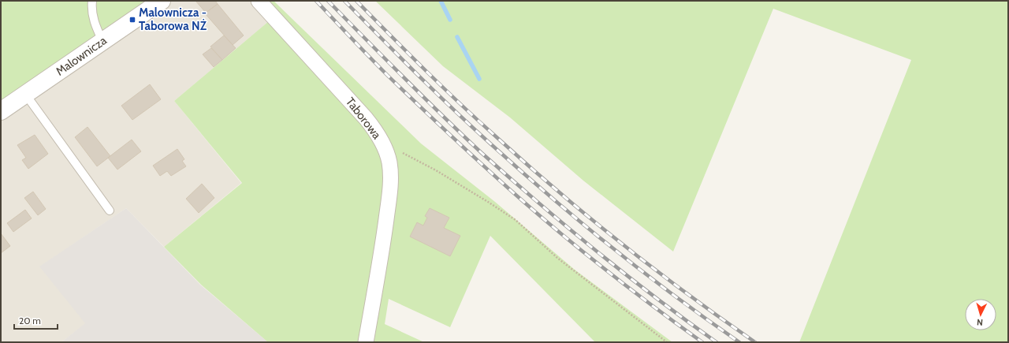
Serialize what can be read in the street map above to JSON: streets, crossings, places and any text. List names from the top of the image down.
{
  "streets": {
    "street": ["Malownicza", "Taborowa"]
  },
  "places": {
    "transit": ["Malownicza - Taborowa NŻ"]
  },
  "scale_bar": "20 m",
  "north": "bottom"
}
